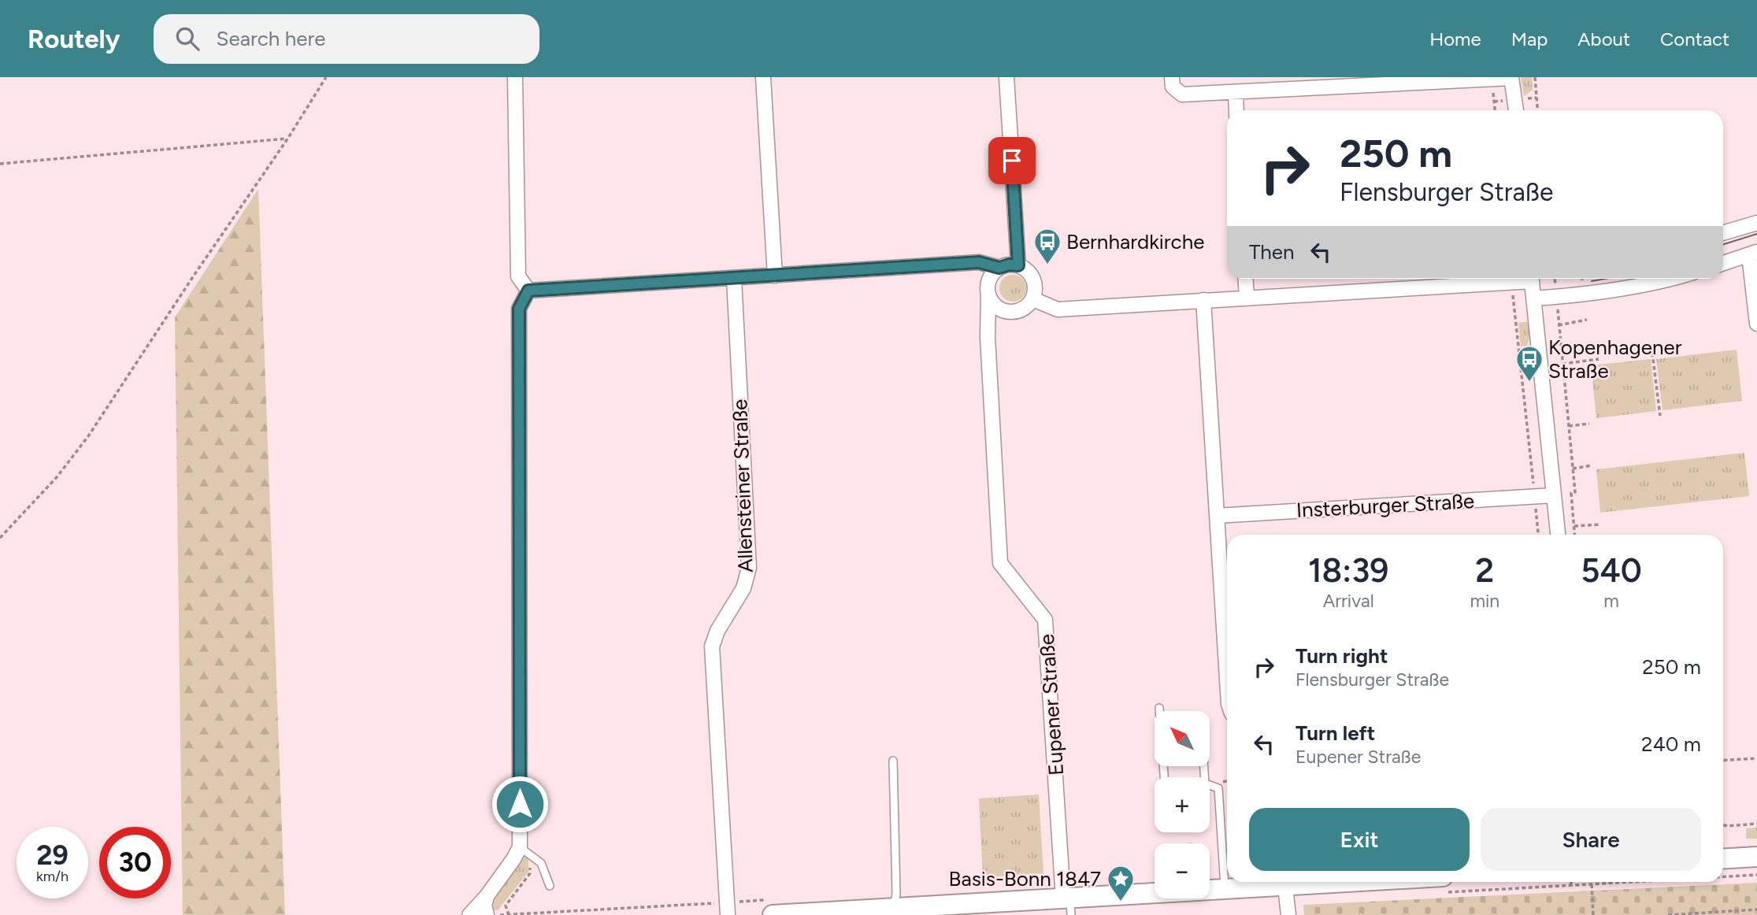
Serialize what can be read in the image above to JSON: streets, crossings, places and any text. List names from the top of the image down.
{
  "streets": {
    "street": ["Allensteiner Straße", "Insterburger Straße", "Eupener Straße"]
  },
  "places": {
    "bus stop": ["Bernhardkirche", "Kopenhagener Straße"],
    "place": ["Basis-Bonn 1847"]
  },
  "north": "top left",
  "page": {
    "header": "Routely",
    "search": "Search here",
    "nav": [
      "Home",
      "Map",
      "About",
      "Contact"
    ],
    "turn": ["250 m", "Flensburger Straße"],
    "then": "Then",
    "eta": [
      "18:39",
      "Arrival",
      "2",
      "min",
      "540",
      "m"
    ],
    "list": [
      {
        "name": "Turn right",
        "note": "Flensburger Straße",
        "value": "250 m"
      },
      {
        "name": "Turn left",
        "note": "Eupener Straße",
        "value": "240 m"
      }
    ],
    "map_buttons": ["+", "−"],
    "buttons": ["Exit", "Share"],
    "speed": "29 km/h",
    "limit": "30"
  }
}
